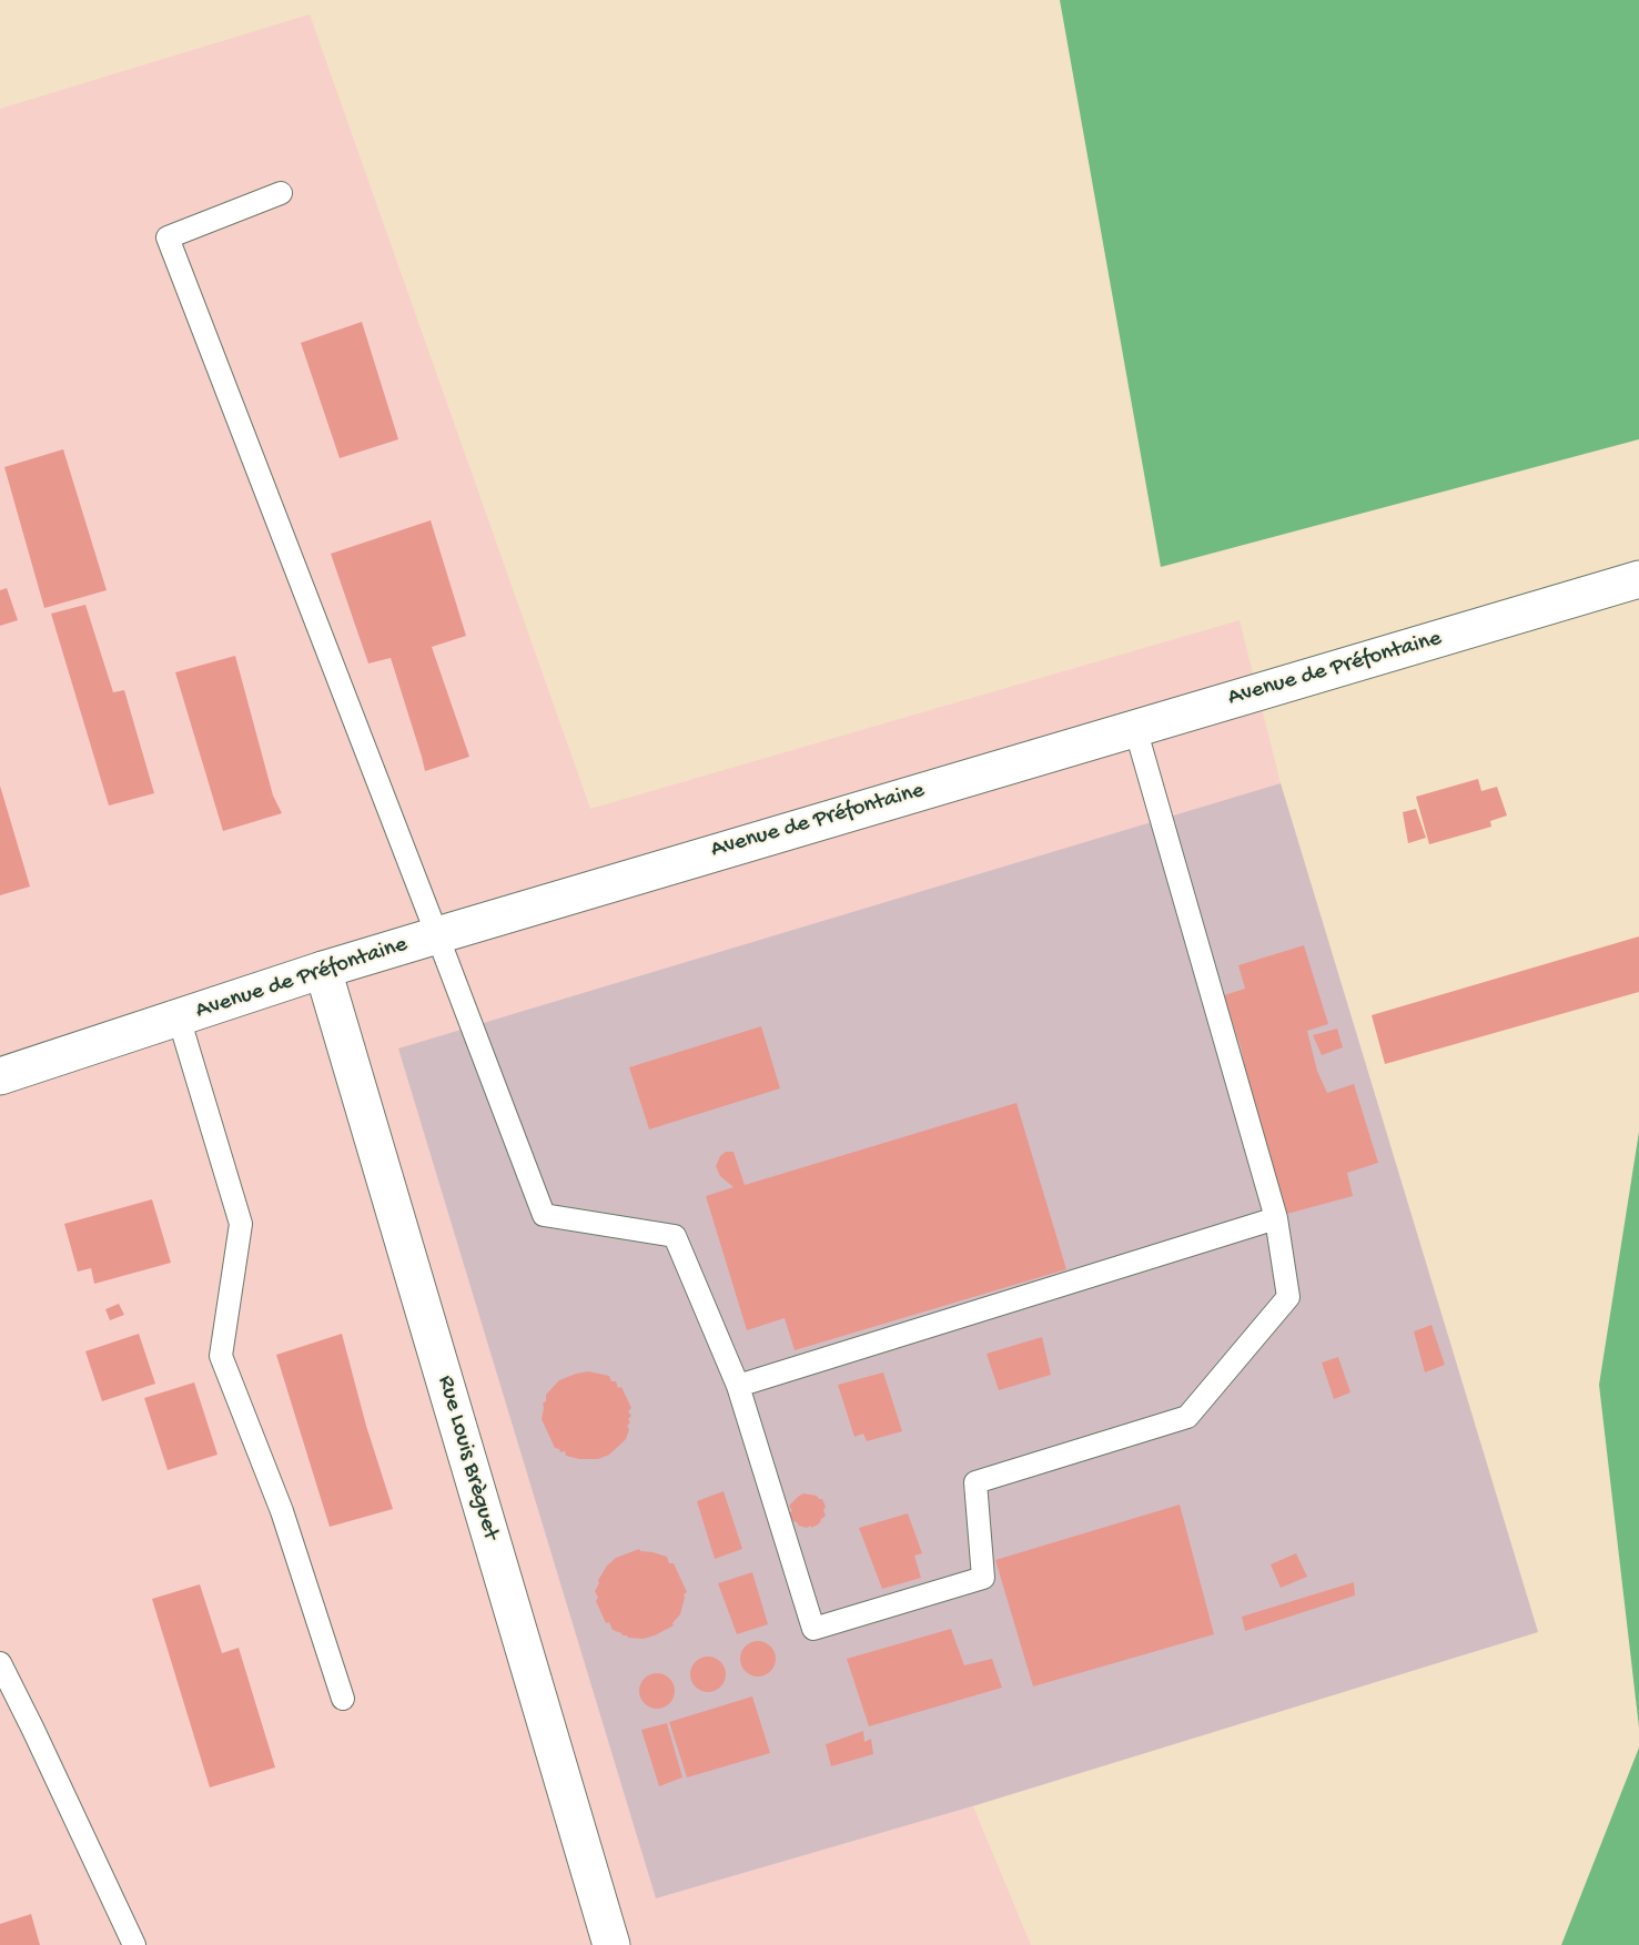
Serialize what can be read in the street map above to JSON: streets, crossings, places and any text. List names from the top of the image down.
{
  "streets": {
    "main road": ["Avenue de Préfontaine", "Rue Louis Brèguet"]
  },
  "crossings": [
    ["Avenue de Préfontaine", "Rue Louis Brèguet"]
  ]
}
